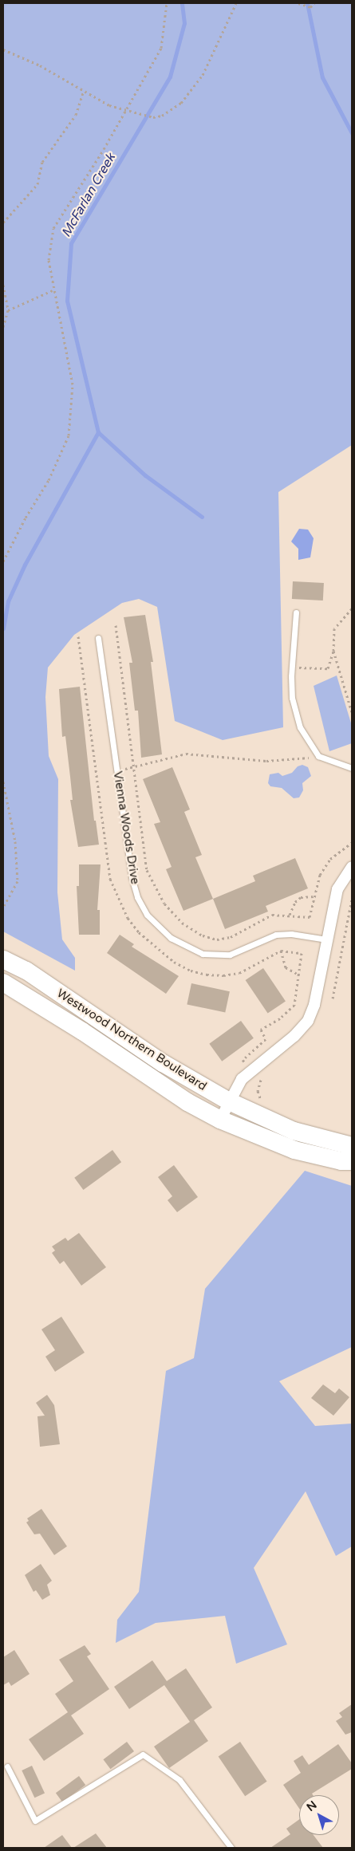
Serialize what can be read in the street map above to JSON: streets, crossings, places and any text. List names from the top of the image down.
{
  "streets": {
    "main road": ["Westwood Northern Boulevard"],
    "lane": ["Vienna Woods Drive"]
  },
  "water": ["McFarlan Creek"],
  "north": "top left"
}
